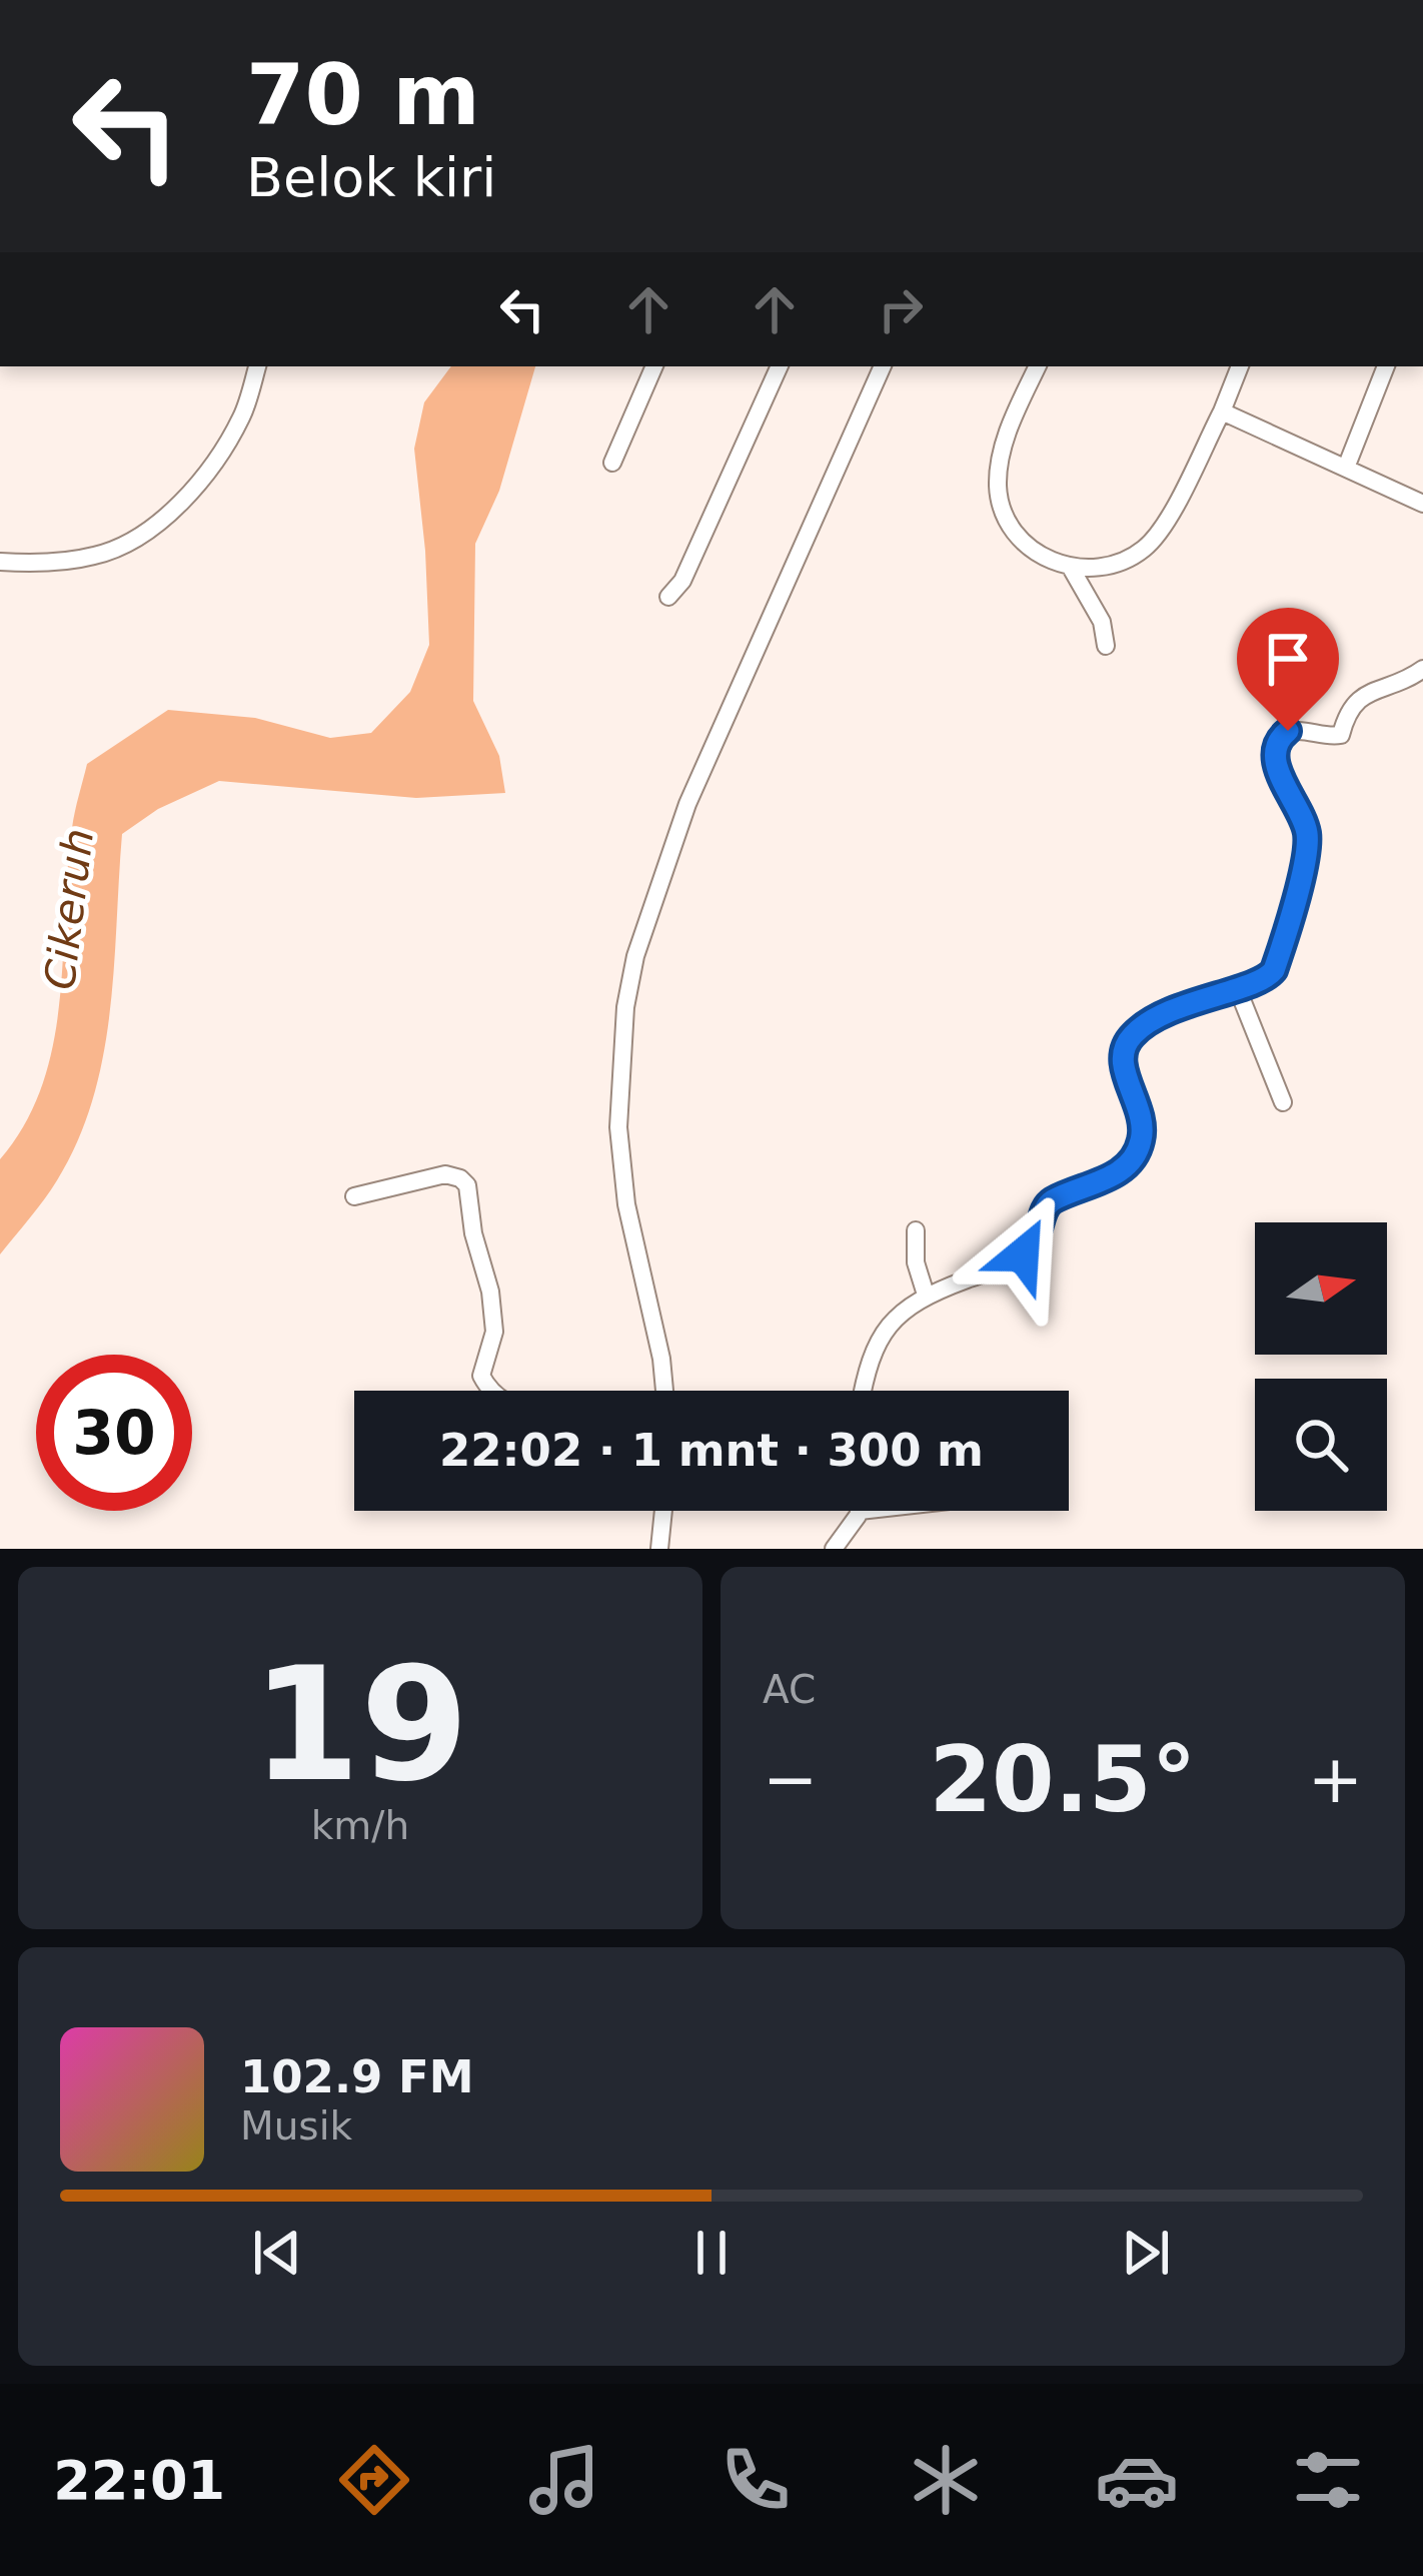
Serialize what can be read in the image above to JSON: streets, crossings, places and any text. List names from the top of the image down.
{
  "water": ["Cikeruh"],
  "north": "right",
  "page": {
    "turn": ["70 m", "Belok kiri"],
    "limit": "30",
    "trip": "22:02 · 1 mnt · 300 m",
    "tile": [
      ["19", "km/h"],
      "AC"
    ],
    "heat": ["−", "20.5°", "+"],
    "song": ["102.9 FM", "Musik"],
    "tabs": "22:01"
  }
}
